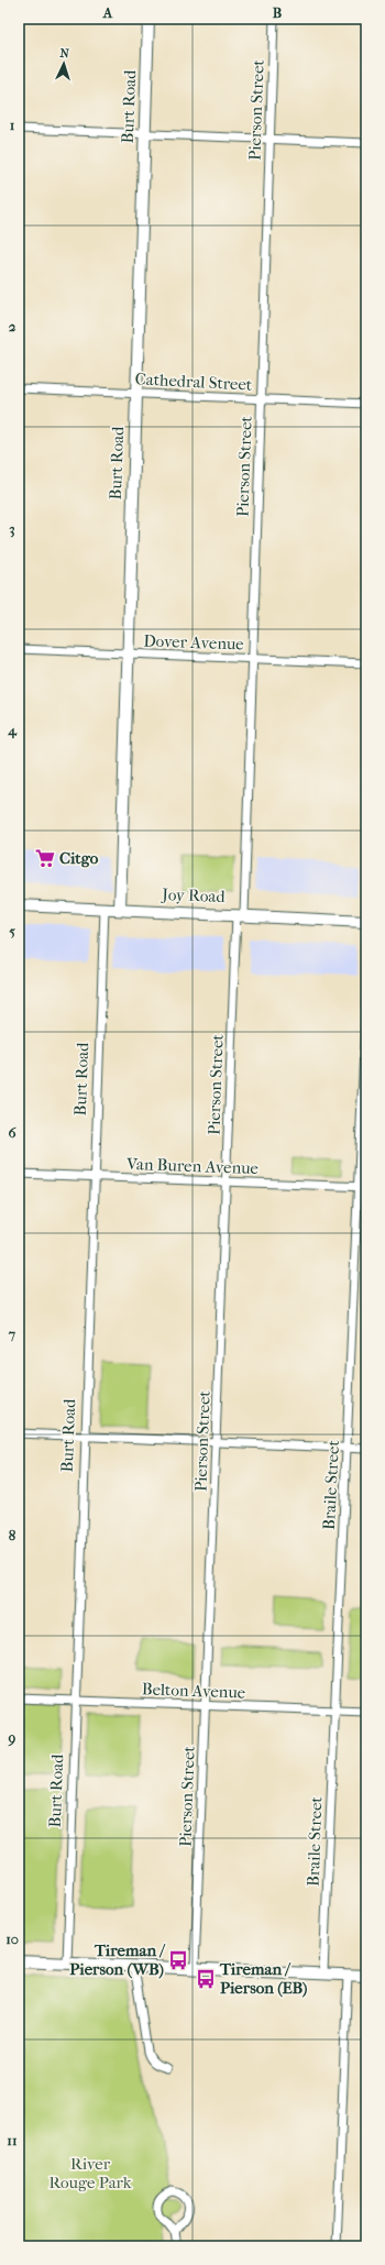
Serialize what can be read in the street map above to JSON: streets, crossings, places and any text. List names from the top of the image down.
{
  "streets": {
    "street": [
      "Burt Road",
      "Pierson Street",
      "Cathedral Street",
      "Dover Avenue",
      "Joy Road",
      "Van Buren Avenue",
      "Braile Street",
      "Belton Avenue"
    ]
  },
  "crossings": [
    ["Burt Road", "Cathedral Street"],
    ["Burt Road", "Dover Avenue"],
    ["Burt Road", "Joy Road"],
    ["Burt Road", "Van Buren Avenue"],
    ["Burt Road", "Belton Avenue"],
    ["Pierson Street", "Cathedral Street"],
    ["Pierson Street", "Dover Avenue"],
    ["Pierson Street", "Joy Road"],
    ["Pierson Street", "Van Buren Avenue"],
    ["Pierson Street", "Belton Avenue"],
    ["Van Buren Avenue", "Braile Street"],
    ["Braile Street", "Belton Avenue"]
  ],
  "parks": ["River Rouge Park"],
  "places": {
    "supermarket": ["Citgo"],
    "bus stop": ["Tireman / Pierson (WB)", "Tireman / Pierson (EB)"]
  },
  "north": "top",
  "grid": {
    "columns": ["A", "B"],
    "rows": [
      "1",
      "2",
      "3",
      "4",
      "5",
      "6",
      "7",
      "8",
      "9",
      "10",
      "11"
    ]
  }
}
